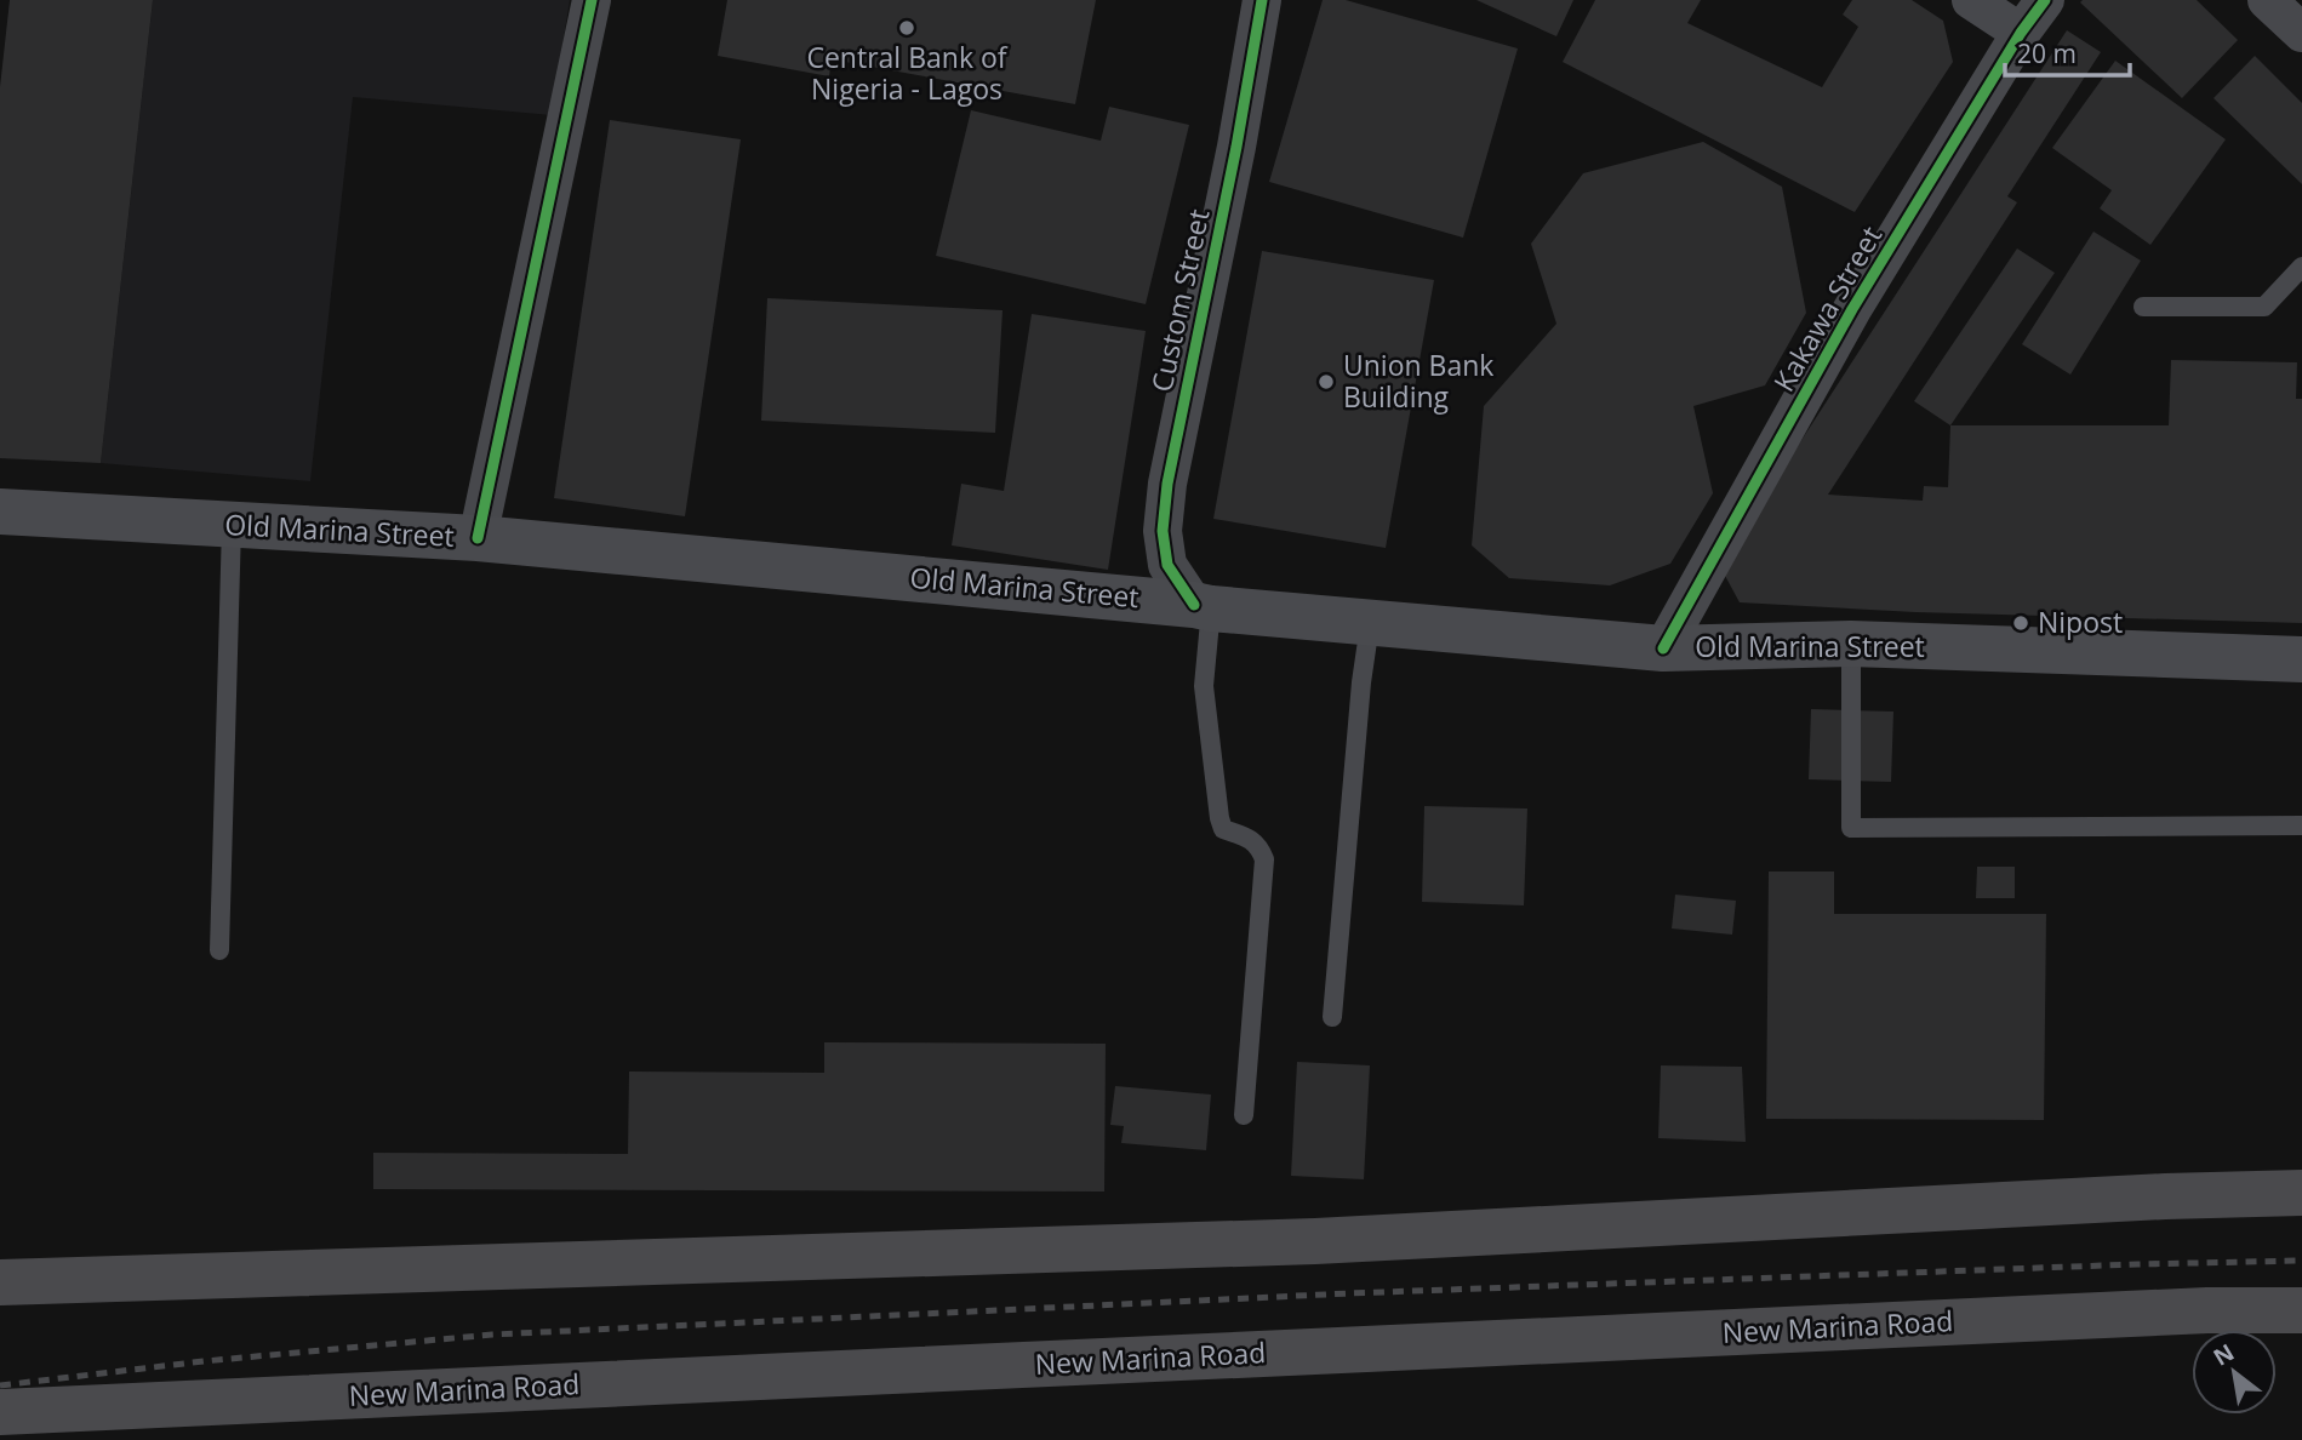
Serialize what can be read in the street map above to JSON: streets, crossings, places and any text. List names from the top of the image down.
{
  "streets": {
    "highway": ["New Marina Road"],
    "main road": ["Old Marina Street"],
    "street": ["Custom Street", "Kakawa Street"]
  },
  "crossings": [
    ["Custom Street", "Old Marina Street"],
    ["Kakawa Street", "Old Marina Street"]
  ],
  "places": ["Central Bank of Nigeria - Lagos", "Union Bank Building", "Nipost"],
  "scale_bar": "20 m",
  "north": "top left"
}
